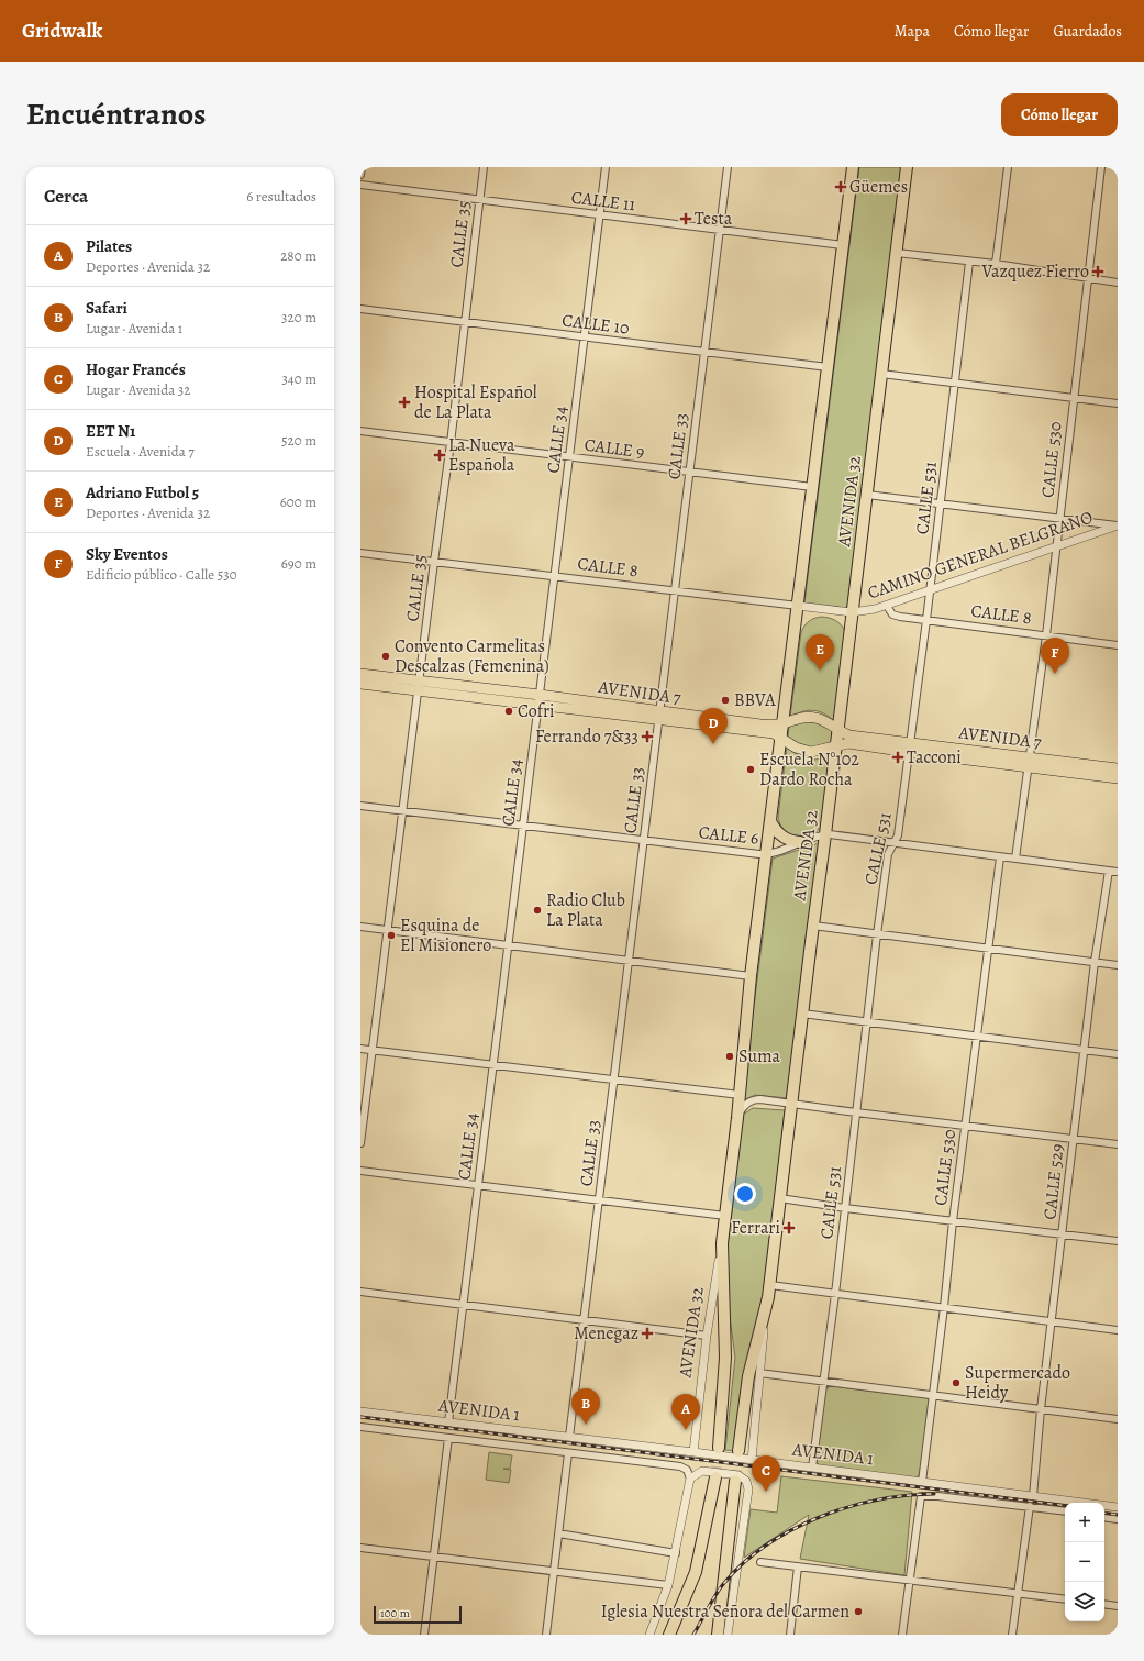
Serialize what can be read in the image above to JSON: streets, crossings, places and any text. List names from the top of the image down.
{
  "streets": {
    "highway": ["AVENIDA 32"],
    "main road": ["AVENIDA 7"],
    "street": [
      "CALLE 11",
      "CALLE 35",
      "CALLE 10",
      "CALLE 34",
      "CALLE 33",
      "CALLE 9",
      "CALLE 530",
      "CALLE 531",
      "CAMINO GENERAL BELGRANO",
      "CALLE 8",
      "CALLE 6",
      "CALLE 529",
      "AVENIDA 1"
    ]
  },
  "crossings": [
    ["CALLE 11", "CALLE 35"],
    ["CALLE 11", "CALLE 34"],
    ["CALLE 11", "CALLE 33"],
    ["CALLE 11", "AVENIDA 32"],
    ["CALLE 35", "CALLE 10"],
    ["CALLE 35", "CALLE 9"],
    ["CALLE 35", "CALLE 8"],
    ["CALLE 35", "AVENIDA 7"],
    ["CALLE 35", "CALLE 6"],
    ["CALLE 10", "CALLE 34"],
    ["CALLE 10", "CALLE 33"],
    ["CALLE 10", "AVENIDA 32"],
    ["CALLE 34", "CALLE 9"],
    ["CALLE 34", "CALLE 8"],
    ["CALLE 34", "AVENIDA 7"],
    ["CALLE 34", "CALLE 6"],
    ["CALLE 34", "AVENIDA 1"],
    ["CALLE 33", "CALLE 9"],
    ["CALLE 33", "CALLE 8"],
    ["CALLE 33", "AVENIDA 7"],
    ["CALLE 33", "CALLE 6"],
    ["CALLE 33", "AVENIDA 1"],
    ["CALLE 9", "AVENIDA 32"],
    ["CALLE 530", "CAMINO GENERAL BELGRANO"],
    ["CALLE 530", "CALLE 8"],
    ["CALLE 530", "AVENIDA 7"],
    ["CALLE 530", "CALLE 6"],
    ["CALLE 530", "AVENIDA 1"],
    ["CALLE 531", "CAMINO GENERAL BELGRANO"],
    ["CALLE 531", "CALLE 8"],
    ["CALLE 531", "AVENIDA 7"],
    ["CALLE 531", "CALLE 6"],
    ["CALLE 531", "AVENIDA 1"],
    ["AVENIDA 32", "CAMINO GENERAL BELGRANO"],
    ["AVENIDA 32", "CALLE 8"],
    ["AVENIDA 32", "AVENIDA 7"],
    ["AVENIDA 32", "CALLE 6"],
    ["AVENIDA 32", "AVENIDA 1"],
    ["CAMINO GENERAL BELGRANO", "CALLE 8"],
    ["CALLE 6", "CALLE 529"],
    ["CALLE 529", "AVENIDA 1"]
  ],
  "places": {
    "health": [
      "Güemes",
      "Testa",
      "Vazquez Fierro",
      "Hospital Español de La Plata",
      "La Nueva Española",
      "Ferrando 7&33",
      "Tacconi",
      "Ferrari",
      "Menegaz"
    ],
    "other": [
      "Convento Carmelitas Descalzas (Femenina)",
      "BBVA",
      "Cofri",
      "Escuela N°102 Dardo Rocha",
      "Radio Club La Plata",
      "Esquina de El Misionero",
      "Suma",
      "Supermercado Heidy",
      "Iglesia Nuestra Señora del Carmen"
    ]
  },
  "scale_bar": "100 m",
  "page": {
    "header": "Gridwalk",
    "nav": ["Mapa", "Cómo llegar", "Guardados"],
    "title": "Encuéntranos",
    "buttons": "Cómo llegar",
    "heading": ["Cerca", "6 resultados"],
    "list": [
      {
        "mark": "A",
        "name": "Pilates",
        "note": "Deportes · Avenida 32",
        "value": "280 m"
      },
      {
        "mark": "B",
        "name": "Safari",
        "note": "Lugar · Avenida 1",
        "value": "320 m"
      },
      {
        "mark": "C",
        "name": "Hogar Francés",
        "note": "Lugar · Avenida 32",
        "value": "340 m"
      },
      {
        "mark": "D",
        "name": "EET N1",
        "note": "Escuela · Avenida 7",
        "value": "520 m"
      },
      {
        "mark": "E",
        "name": "Adriano Futbol 5",
        "note": "Deportes · Avenida 32",
        "value": "600 m"
      },
      {
        "mark": "F",
        "name": "Sky Eventos",
        "note": "Edificio público · Calle 530",
        "value": "690 m"
      }
    ],
    "pins": [
      "E",
      "F",
      "D",
      "B",
      "A",
      "C"
    ],
    "map_buttons": ["+", "−"],
    "scale": "100 m"
  }
}
